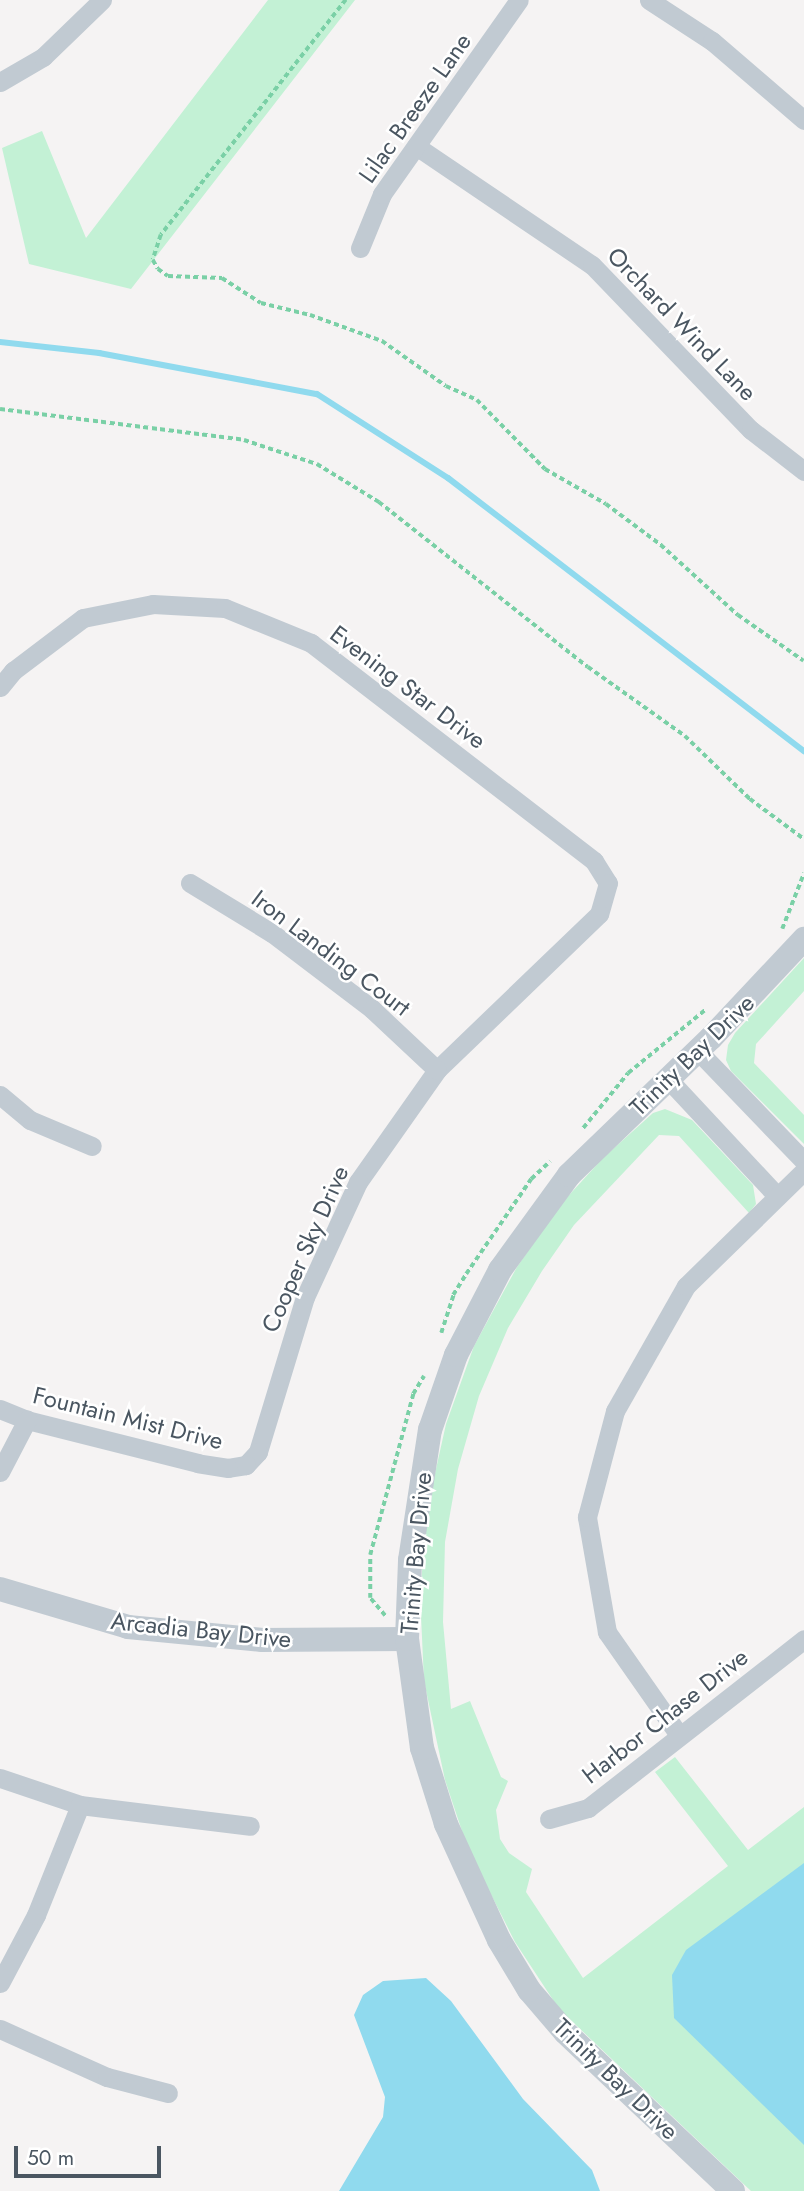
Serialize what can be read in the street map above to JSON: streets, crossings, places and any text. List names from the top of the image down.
{
  "streets": {
    "street": [
      "Lilac Breeze Lane",
      "Orchard Wind Lane",
      "Evening Star Drive",
      "Iron Landing Court",
      "Trinity Bay Drive",
      "Cooper Sky Drive",
      "Fountain Mist Drive",
      "Arcadia Bay Drive",
      "Harbor Chase Drive"
    ]
  },
  "crossings": [
    ["Lilac Breeze Lane", "Orchard Wind Lane"],
    ["Evening Star Drive", "Cooper Sky Drive"],
    ["Iron Landing Court", "Cooper Sky Drive"],
    ["Trinity Bay Drive", "Arcadia Bay Drive"],
    ["Cooper Sky Drive", "Fountain Mist Drive"]
  ],
  "scale_bar": "50 m"
}
